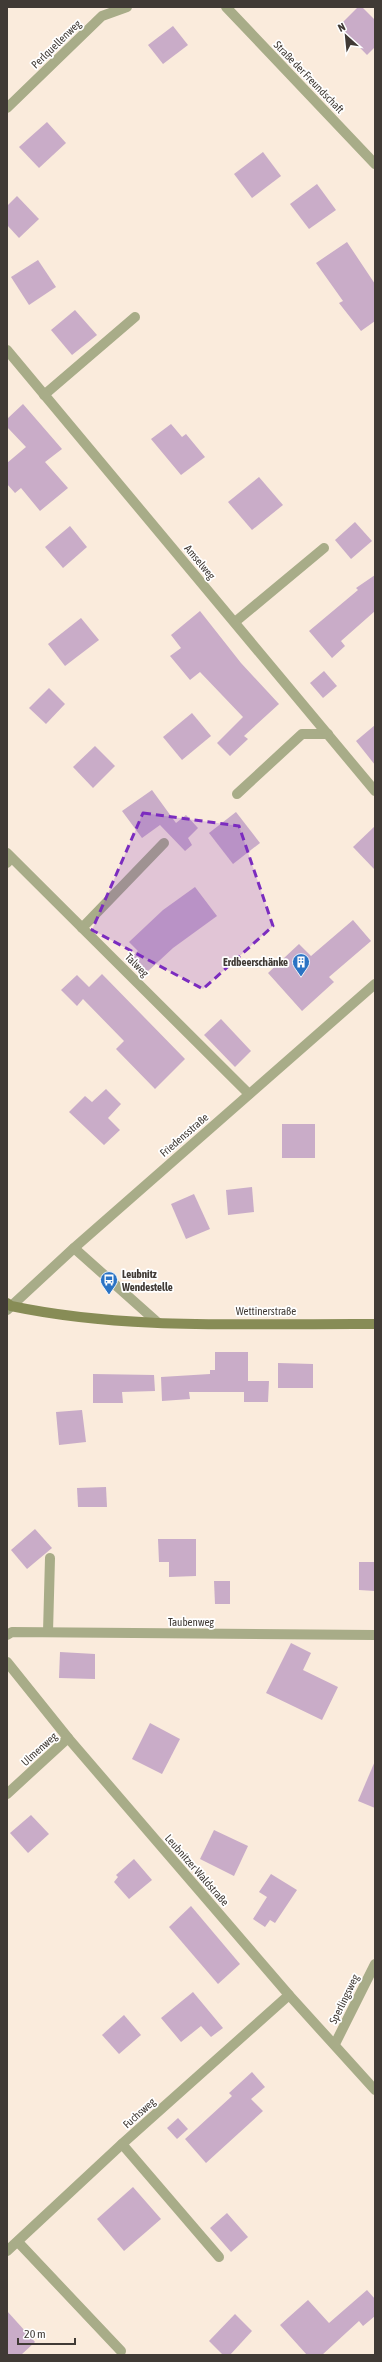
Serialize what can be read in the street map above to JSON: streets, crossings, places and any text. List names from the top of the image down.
{
  "streets": {
    "street": [
      "Perlquellenweg",
      "Straße der Freundschaft",
      "Amselweg",
      "Talweg",
      "Friedensstraße",
      "Wettinerstraße",
      "Taubenweg",
      "Ulmenweg",
      "Leubnitzer Waldstraße",
      "Sperlingsweg",
      "Fuchsweg"
    ]
  },
  "crossings": [
    ["Talweg", "Friedensstraße"],
    ["Friedensstraße", "Wettinerstraße"],
    ["Ulmenweg", "Leubnitzer Waldstraße"],
    ["Leubnitzer Waldstraße", "Sperlingsweg"],
    ["Leubnitzer Waldstraße", "Fuchsweg"]
  ],
  "places": {
    "building": ["Erdbeerschänke"],
    "bus stop": ["Leubnitz Wendestelle"]
  },
  "scale_bar": "20 m",
  "north": "top left"
}
